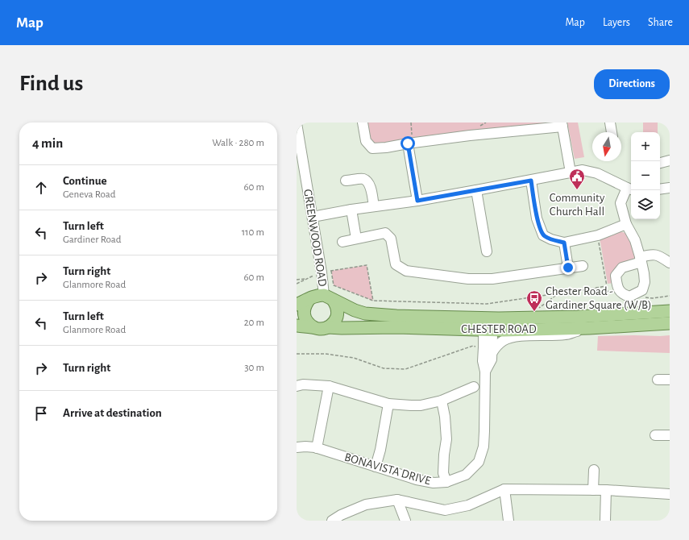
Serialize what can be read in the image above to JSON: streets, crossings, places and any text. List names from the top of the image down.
{
  "streets": {
    "main road": ["CHESTER ROAD"],
    "street": ["GREENWOOD ROAD", "BONAVISTA DRIVE"]
  },
  "crossings": [
    ["GREENWOOD ROAD", "CHESTER ROAD"],
    ["CHESTER ROAD", "BONAVISTA DRIVE"]
  ],
  "places": {
    "public building": ["Community Church Hall"],
    "bus stop": ["Chester Road - Gardiner Square (W/B)"]
  },
  "north": "bottom",
  "page": {
    "header": "Map",
    "nav": ["Map", "Layers", "Share"],
    "buttons": "Directions",
    "title": "Find us",
    "heading": ["4 min", "Walk · 280 m"],
    "map_buttons": ["+", "−"],
    "list": [
      ["Continue", "Geneva Road", "60 m"],
      ["Turn left", "Gardiner Road", "110 m"],
      ["Turn right", "Glanmore Road", "60 m"],
      ["Turn left", "Glanmore Road", "20 m"],
      ["Turn right", "30 m"],
      "Arrive at destination"
    ]
  }
}
